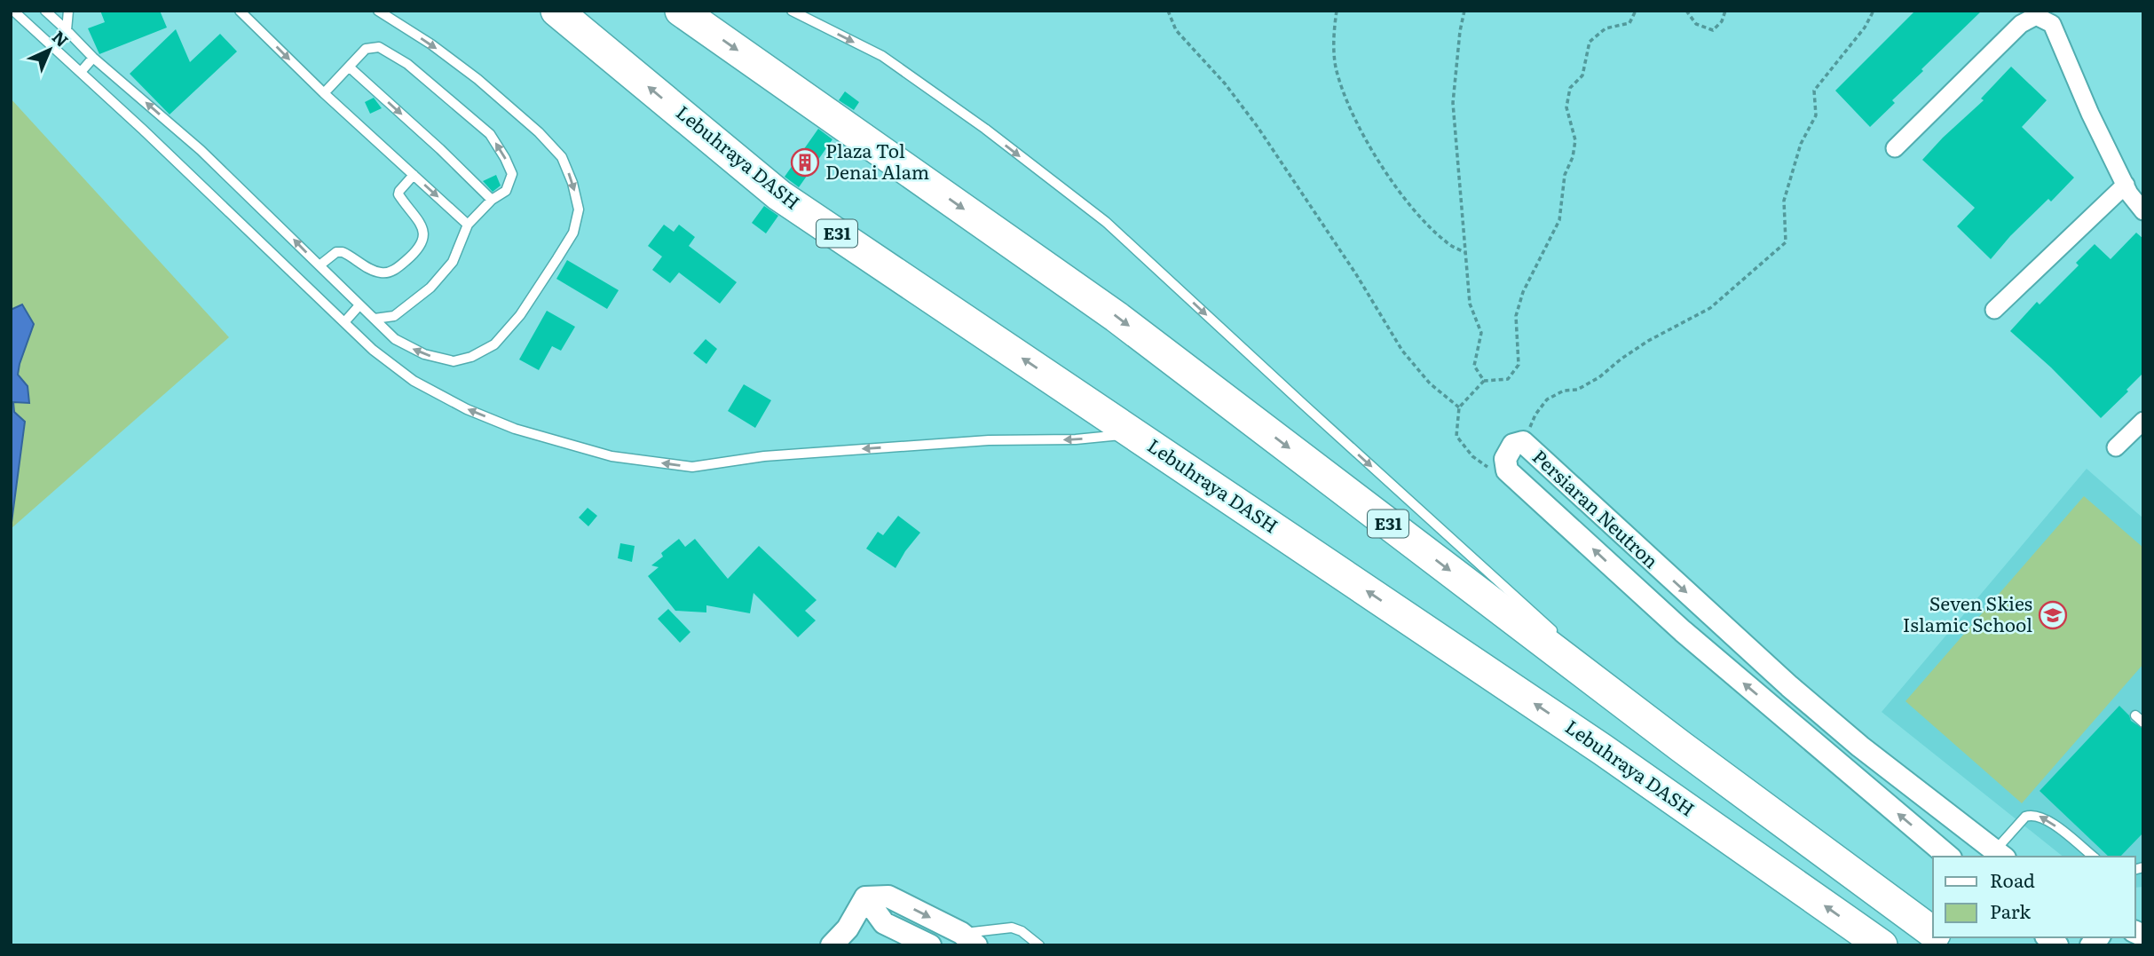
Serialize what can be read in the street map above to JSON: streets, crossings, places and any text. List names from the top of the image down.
{
  "streets": {
    "highway": ["Lebuhraya DASH", "E31"],
    "street": ["Persiaran Neutron"]
  },
  "places": {
    "building": ["Plaza Tol Denai Alam"],
    "school or university": ["Seven Skies Islamic School"]
  },
  "legend": ["Road", "Park"],
  "north": "top right"
}
